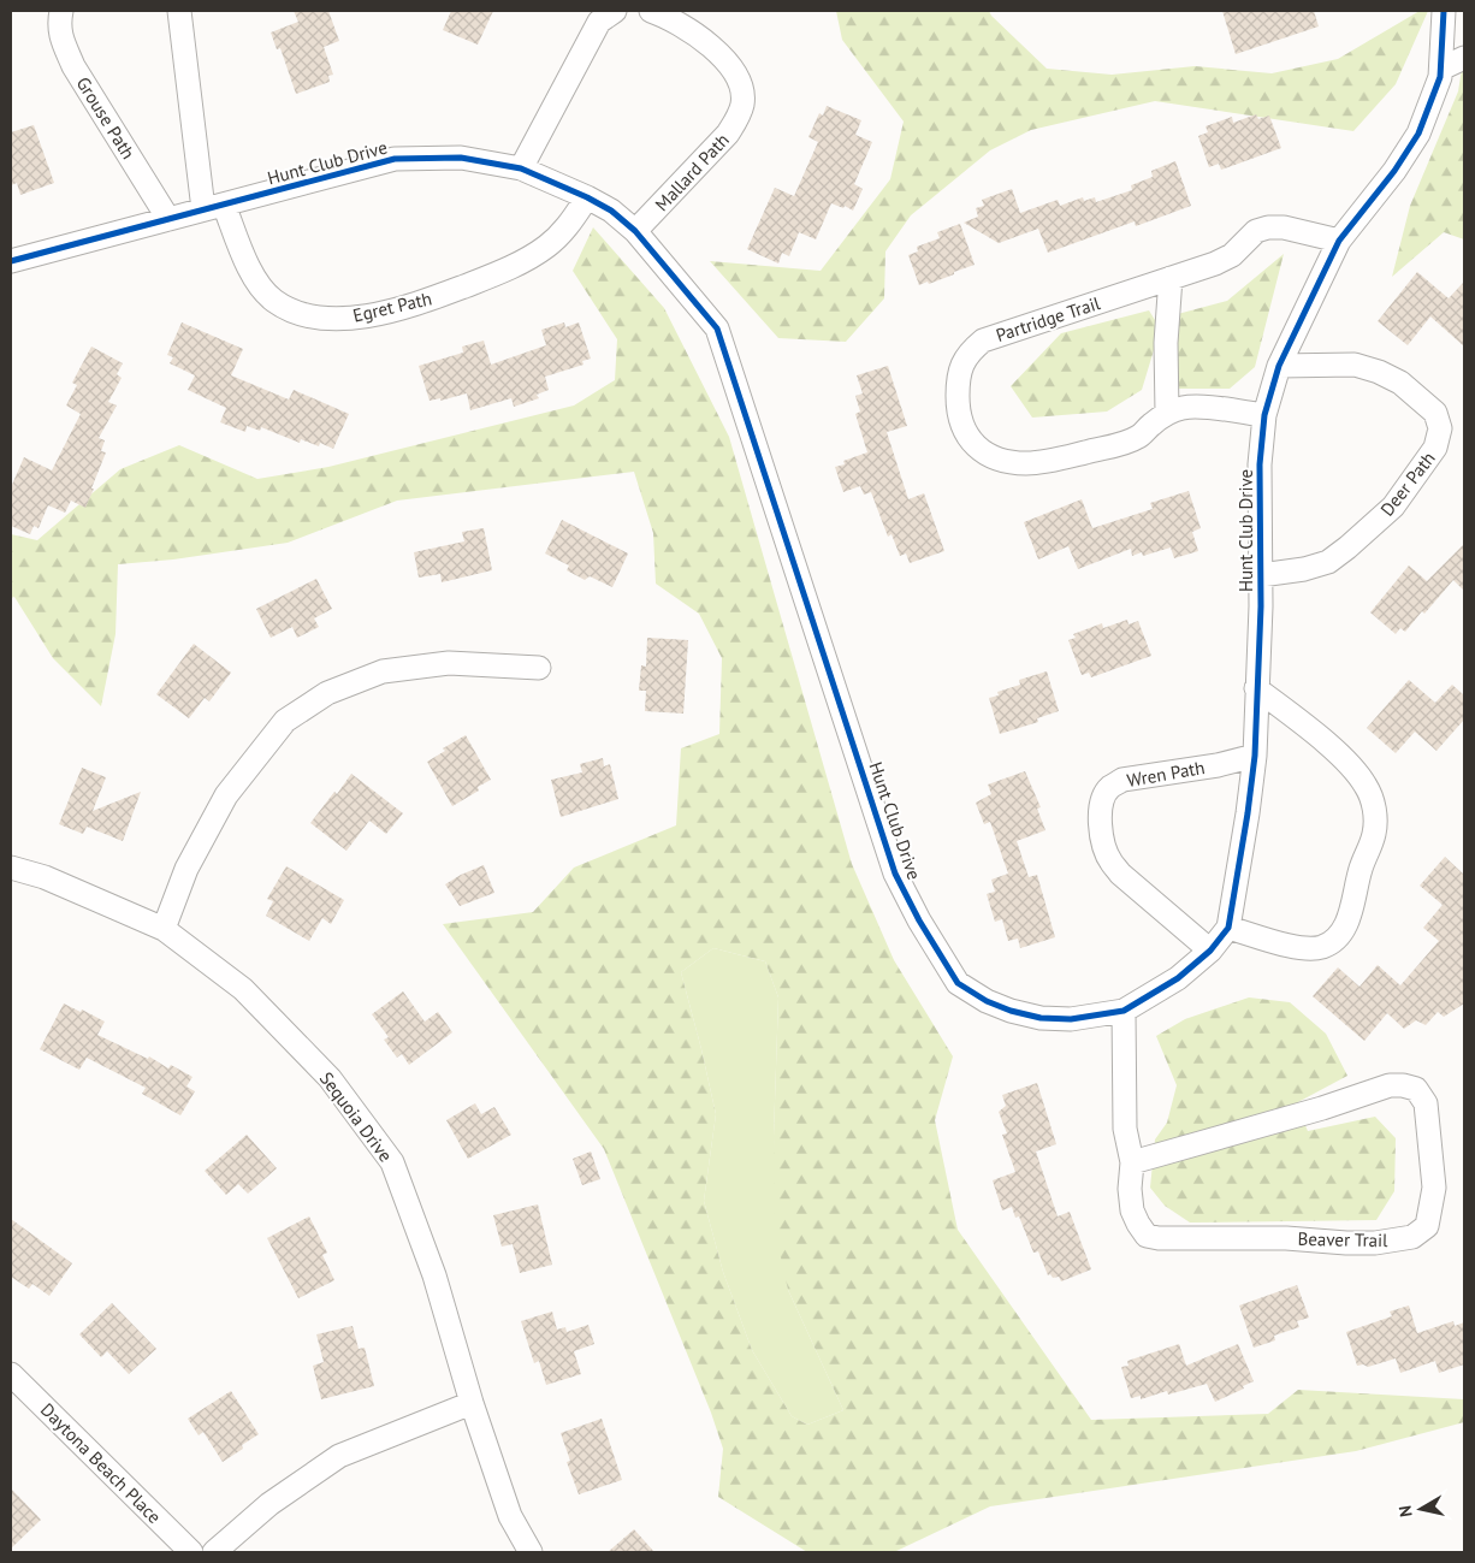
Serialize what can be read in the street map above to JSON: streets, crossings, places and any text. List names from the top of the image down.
{
  "streets": {
    "street": [
      "Grouse Path",
      "Hunt Club Drive",
      "Mallard Path",
      "Egret Path",
      "Partridge Trail",
      "Deer Path",
      "Wren Path",
      "Sequoia Drive",
      "Beaver Trail",
      "Daytona Beach Place"
    ]
  },
  "crossings": [
    ["Grouse Path", "Hunt Club Drive"],
    ["Hunt Club Drive", "Mallard Path"],
    ["Hunt Club Drive", "Egret Path"],
    ["Hunt Club Drive", "Partridge Trail"],
    ["Hunt Club Drive", "Deer Path"],
    ["Hunt Club Drive", "Wren Path"]
  ],
  "north": "left"
}
